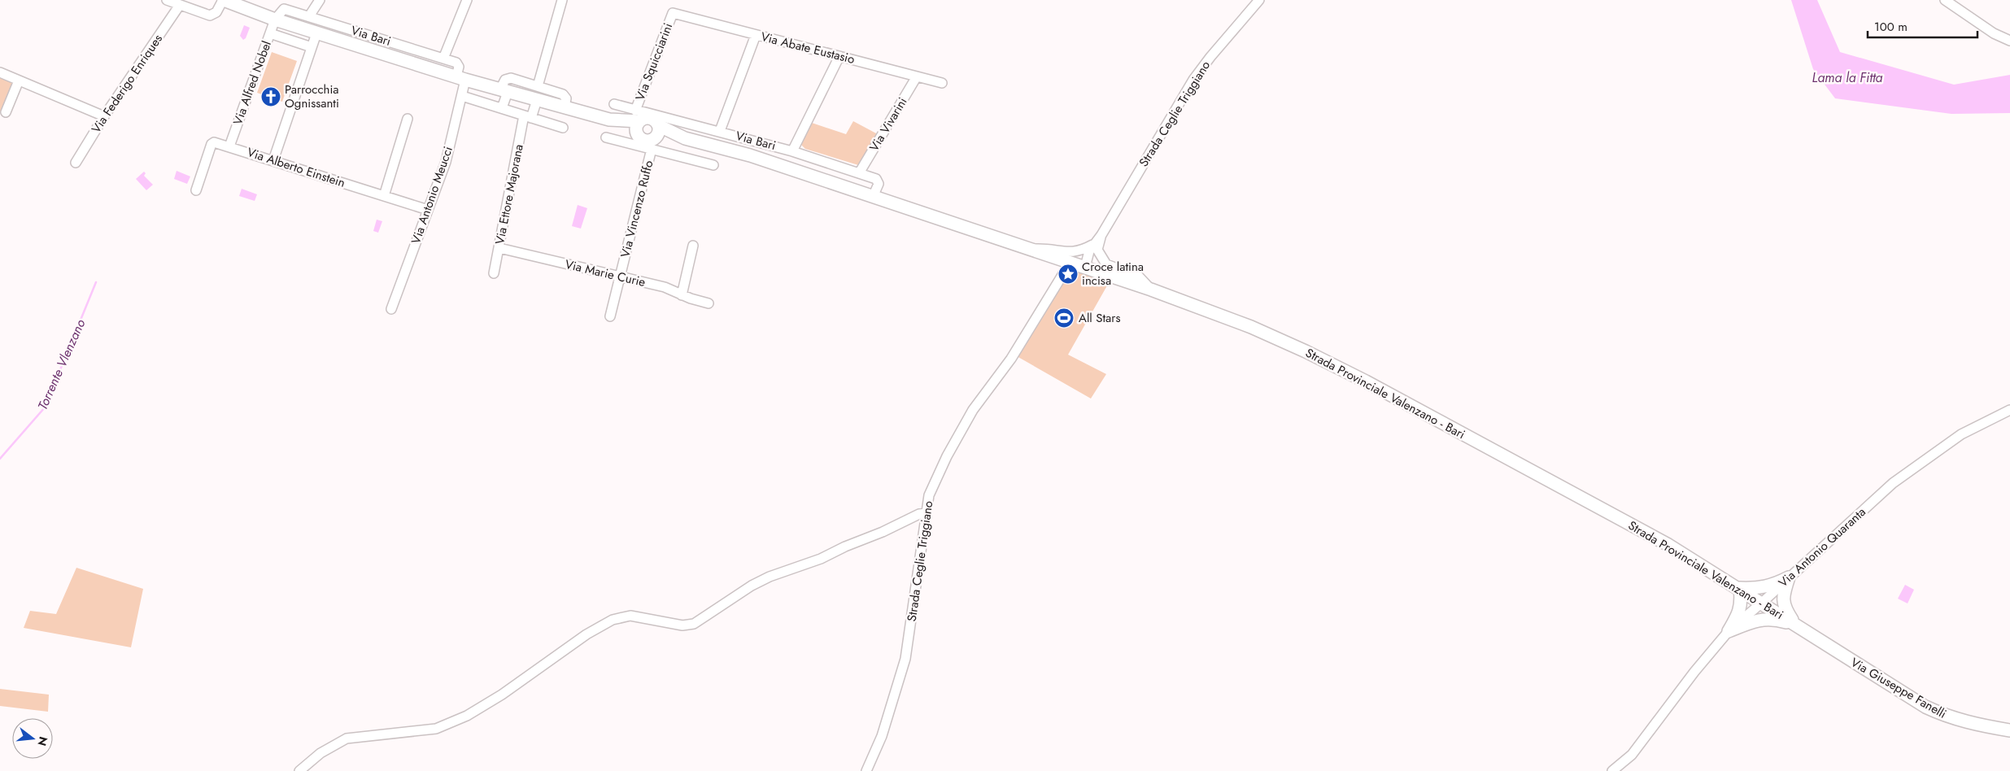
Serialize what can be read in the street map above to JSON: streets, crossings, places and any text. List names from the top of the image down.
{
  "streets": {
    "main road": ["Via Bari", "Strada Provinciale Valenzano - Bari", "Via Giuseppe Fanelli"],
    "street": [
      "Via Abate Eustasio",
      "Via Squicciarini",
      "Via Alfred Nobel",
      "Via Federigo Enriques",
      "Strada Ceglie Triggiano",
      "Via Vivarini",
      "Via Alberto Einstein",
      "Via Ettore Majorana",
      "Via Antonio Meucci",
      "Via Vincenzo Ruffo",
      "Via Marie Curie",
      "Via Antonio Quaranta"
    ]
  },
  "crossings": [
    ["Via Bari", "Via Squicciarini"],
    ["Via Bari", "Via Alfred Nobel"],
    ["Via Bari", "Via Federigo Enriques"],
    ["Via Bari", "Via Vivarini"],
    ["Via Bari", "Via Ettore Majorana"],
    ["Via Bari", "Via Antonio Meucci"],
    ["Via Bari", "Via Vincenzo Ruffo"],
    ["Via Bari", "Strada Provinciale Valenzano - Bari"],
    ["Via Abate Eustasio", "Via Squicciarini"],
    ["Via Abate Eustasio", "Via Vivarini"],
    ["Via Alfred Nobel", "Via Alberto Einstein"],
    ["Strada Ceglie Triggiano", "Strada Provinciale Valenzano - Bari"],
    ["Via Alberto Einstein", "Via Antonio Meucci"],
    ["Via Ettore Majorana", "Via Marie Curie"],
    ["Via Vincenzo Ruffo", "Via Marie Curie"],
    ["Strada Provinciale Valenzano - Bari", "Via Antonio Quaranta"],
    ["Strada Provinciale Valenzano - Bari", "Via Giuseppe Fanelli"]
  ],
  "water": ["Lama la Fitta", "Torrente Vlenzano"],
  "places": {
    "church": ["Parrocchia Ognissanti"],
    "place": ["Croce latina incisa"],
    "sports": ["All Stars"]
  },
  "scale_bar": "100 m",
  "north": "right"
}
